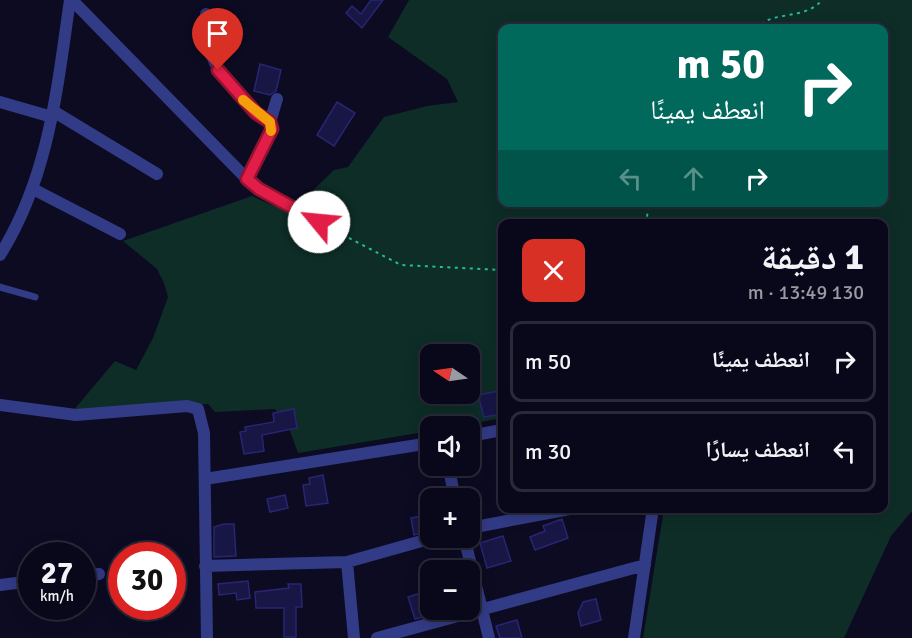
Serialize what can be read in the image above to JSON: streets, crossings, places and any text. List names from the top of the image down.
{
  "north": "left",
  "page": {
    "turn": ["50 m", "انعطف يمينًا"],
    "heading": ["1 دقيقة", "130 m · 13:49"],
    "list": [
      {
        "name": "انعطف يمينًا",
        "value": "50 m"
      },
      {
        "name": "انعطف يسارًا",
        "value": "30 m"
      }
    ],
    "map_buttons": ["+", "−"],
    "speed": "27 km/h",
    "limit": "30"
  }
}
